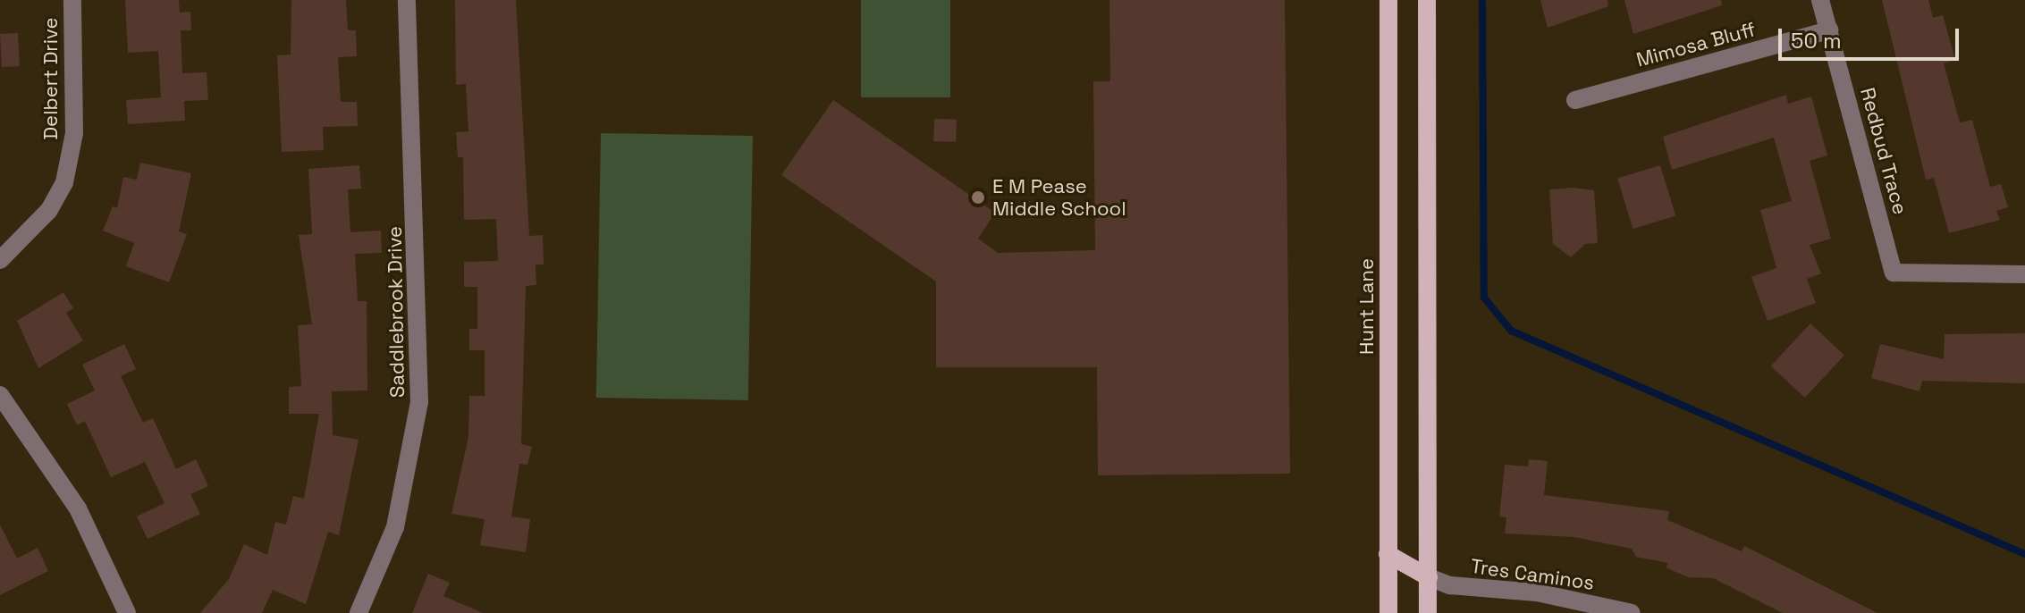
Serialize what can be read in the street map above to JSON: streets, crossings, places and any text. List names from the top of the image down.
{
  "streets": {
    "main road": ["Hunt Lane"],
    "street": [
      "Mimosa Bluff",
      "Delbert Drive",
      "Redbud Trace",
      "Saddlebrook Drive",
      "Tres Caminos"
    ]
  },
  "crossings": [
    ["Mimosa Bluff", "Redbud Trace"]
  ],
  "places": ["E M Pease Middle School"],
  "scale_bar": "50 m"
}
